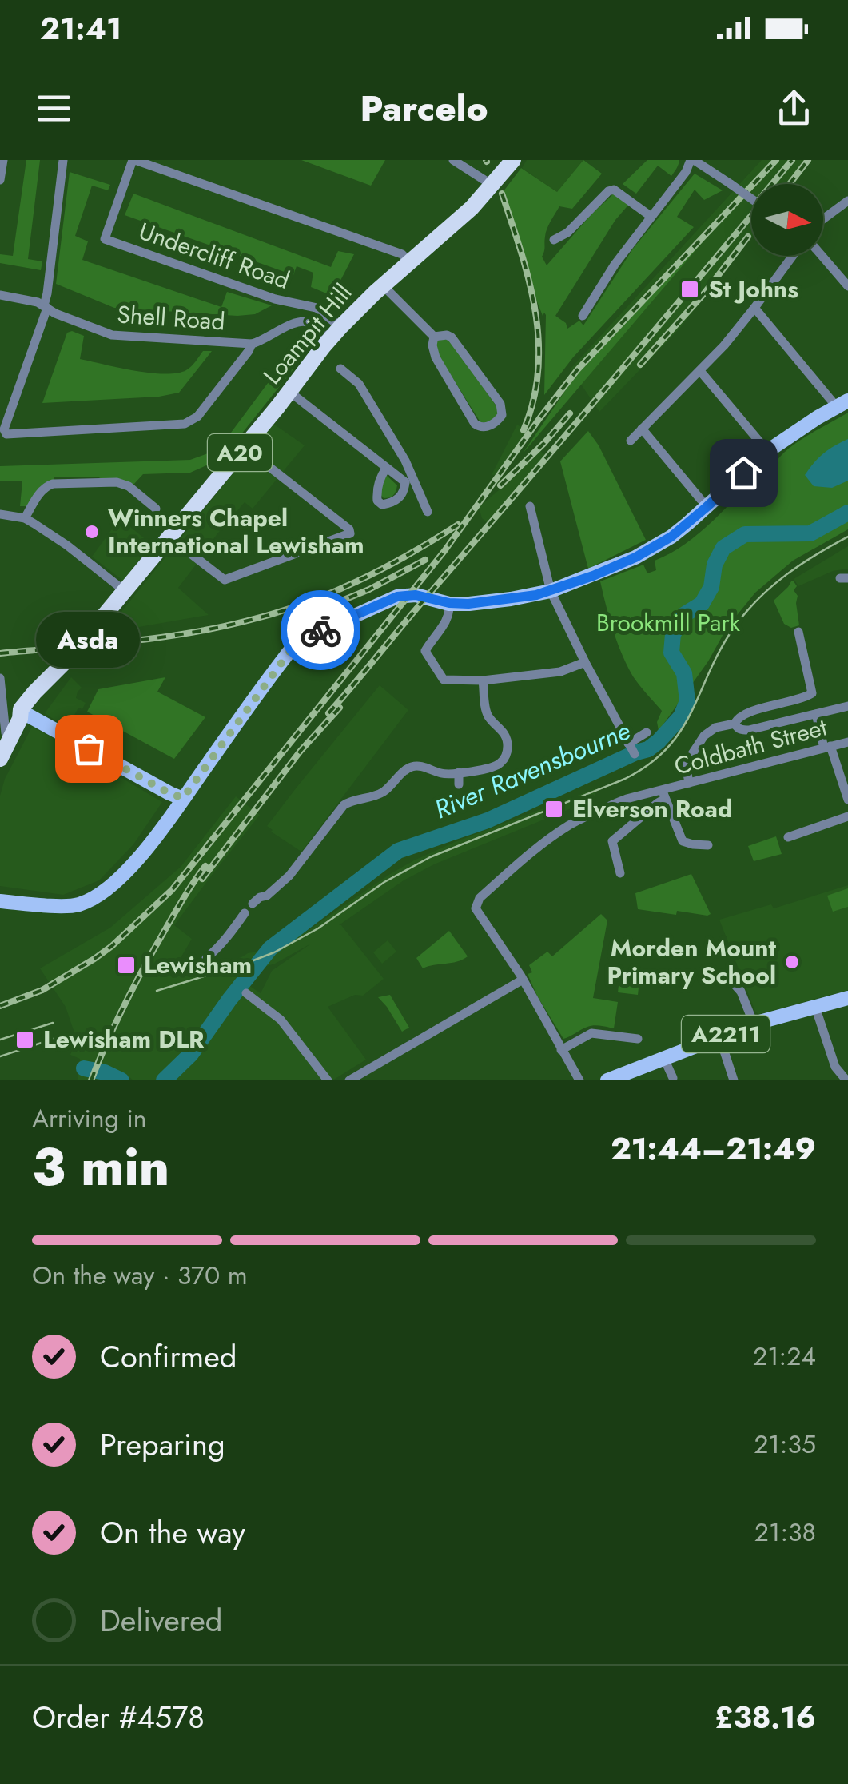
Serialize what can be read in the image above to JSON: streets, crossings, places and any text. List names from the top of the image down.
{
  "streets": {
    "highway": ["Loampit Hill", "A20"],
    "main road": ["A2211"],
    "street": ["Undercliff Road", "Shell Road", "Coldbath Street"]
  },
  "crossings": [
    ["Undercliff Road", "Loampit Hill"],
    ["Loampit Hill", "A20"]
  ],
  "water": ["River Ravensbourne"],
  "parks": ["Brookmill Park"],
  "places": {
    "transit": [
      "St Johns",
      "Elverson Road",
      "Lewisham",
      "Lewisham DLR"
    ],
    "other": ["Winners Chapel International Lewisham", "Asda", "Morden Mount Primary School"]
  },
  "north": "right",
  "page": {
    "status": "21:41",
    "header": "Parcelo",
    "bubble": "Asda",
    "heading": ["3 min", "Arriving in", "21:44–21:49"],
    "panel": ["Order #4578", "£38.16"],
    "bar": "On the way · 370 m",
    "list": [
      ["Confirmed", "21:24"],
      ["Preparing", "21:35"],
      ["On the way", "21:38"],
      "Delivered"
    ]
  }
}
